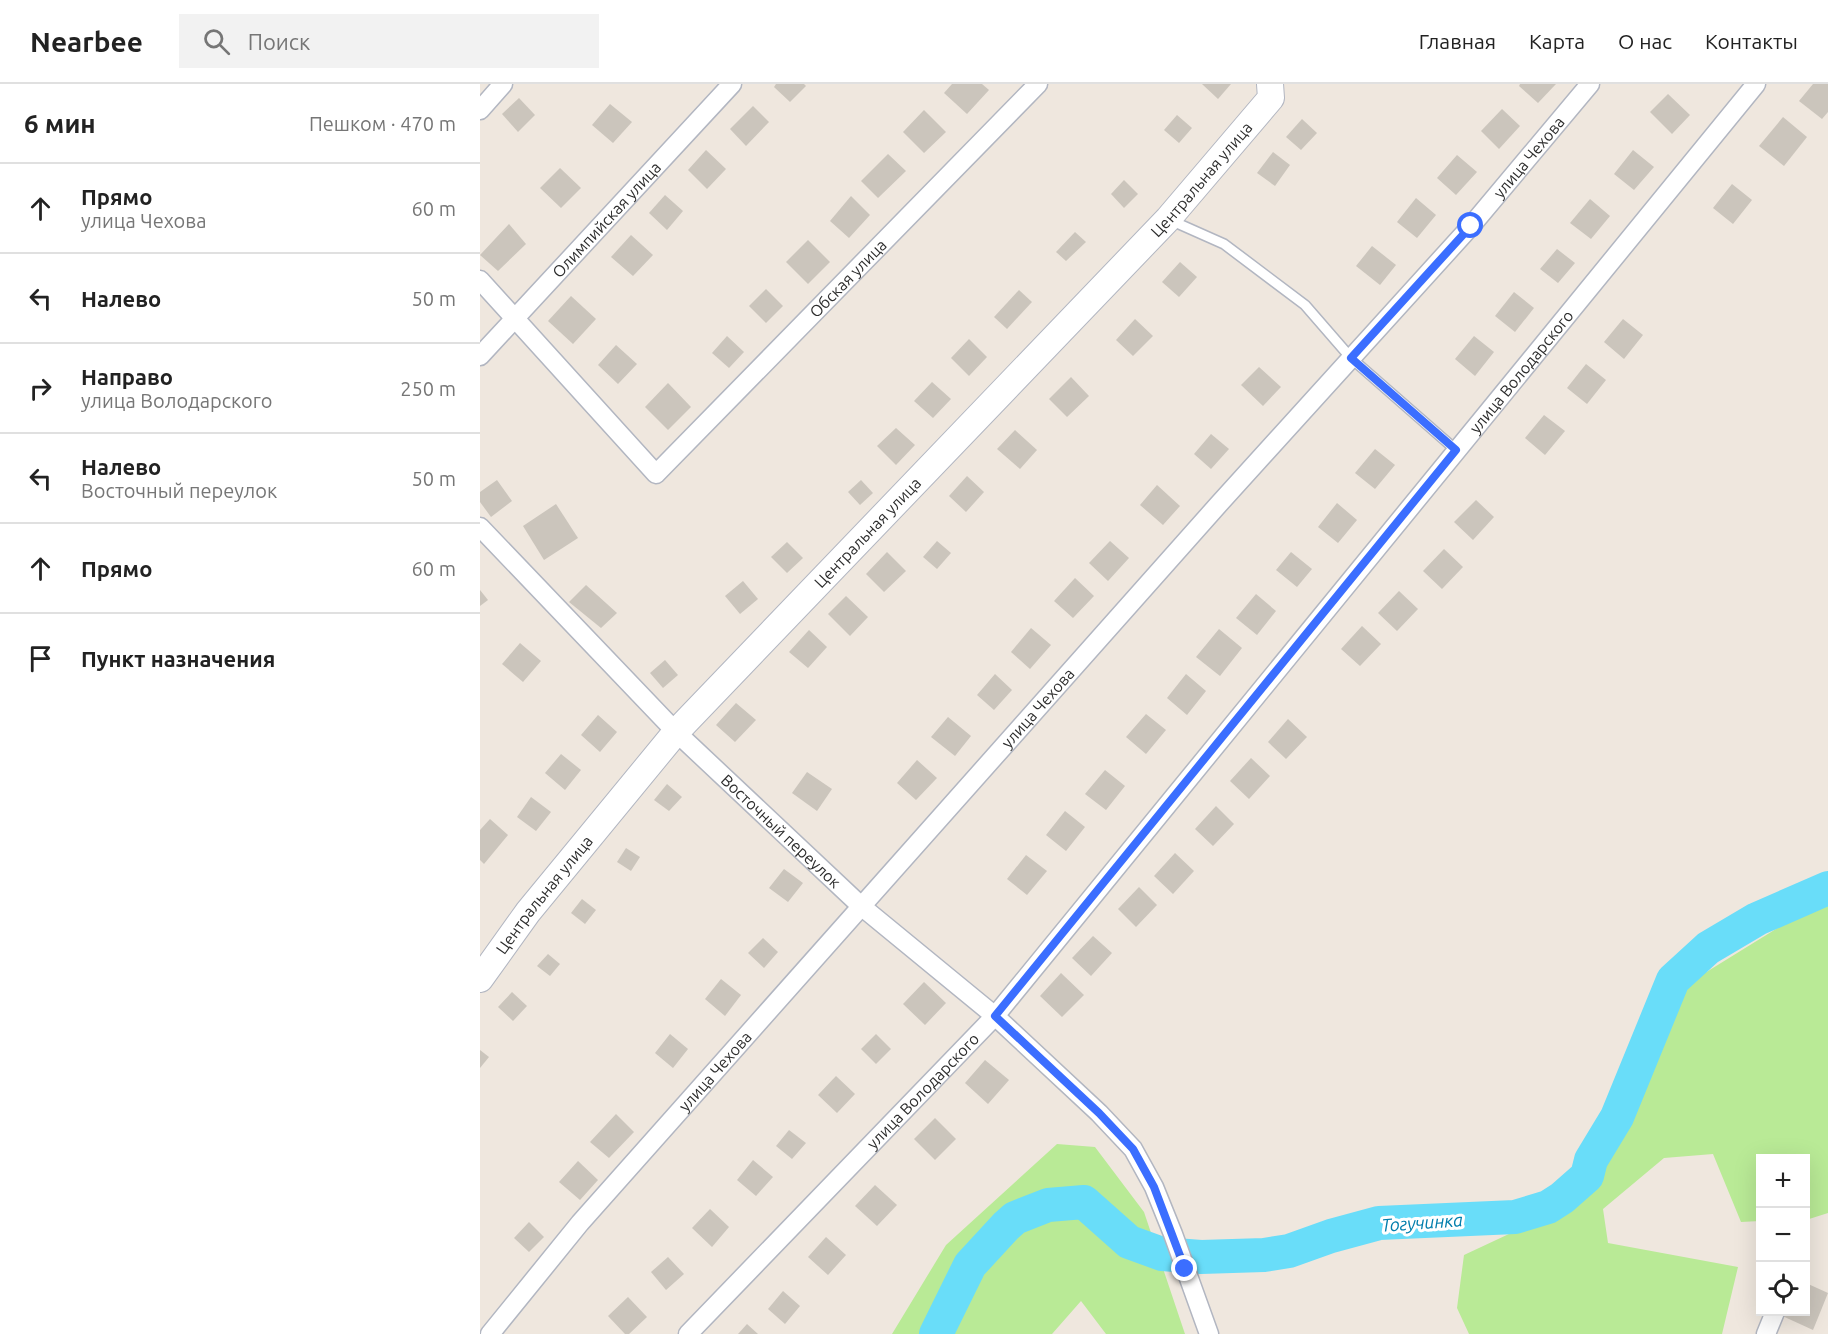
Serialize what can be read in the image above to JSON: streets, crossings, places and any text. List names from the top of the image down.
{
  "streets": {
    "main road": ["Центральная улица"],
    "street": [
      "улица Чехова",
      "Олимпийская улица",
      "Обская улица",
      "улица Володарского",
      "Восточный переулок"
    ]
  },
  "crossings": [
    ["улица Чехова", "Восточный переулок"],
    ["Центральная улица", "Восточный переулок"],
    ["Олимпийская улица", "Обская улица"],
    ["улица Володарского", "Восточный переулок"]
  ],
  "water": ["Тогучинка"],
  "page": {
    "header": "Nearbee",
    "search": "Поиск",
    "nav": [
      "Главная",
      "Карта",
      "О нас",
      "Контакты"
    ],
    "heading": ["6 мин", "Пешком · 470 m"],
    "list": [
      ["Прямо", "улица Чехова", "60 m"],
      ["Налево", "50 m"],
      ["Направо", "улица Володарского", "250 m"],
      ["Налево", "Восточный переулок", "50 m"],
      ["Прямо", "60 m"],
      "Пункт назначения"
    ],
    "map_buttons": ["+", "−"]
  }
}
